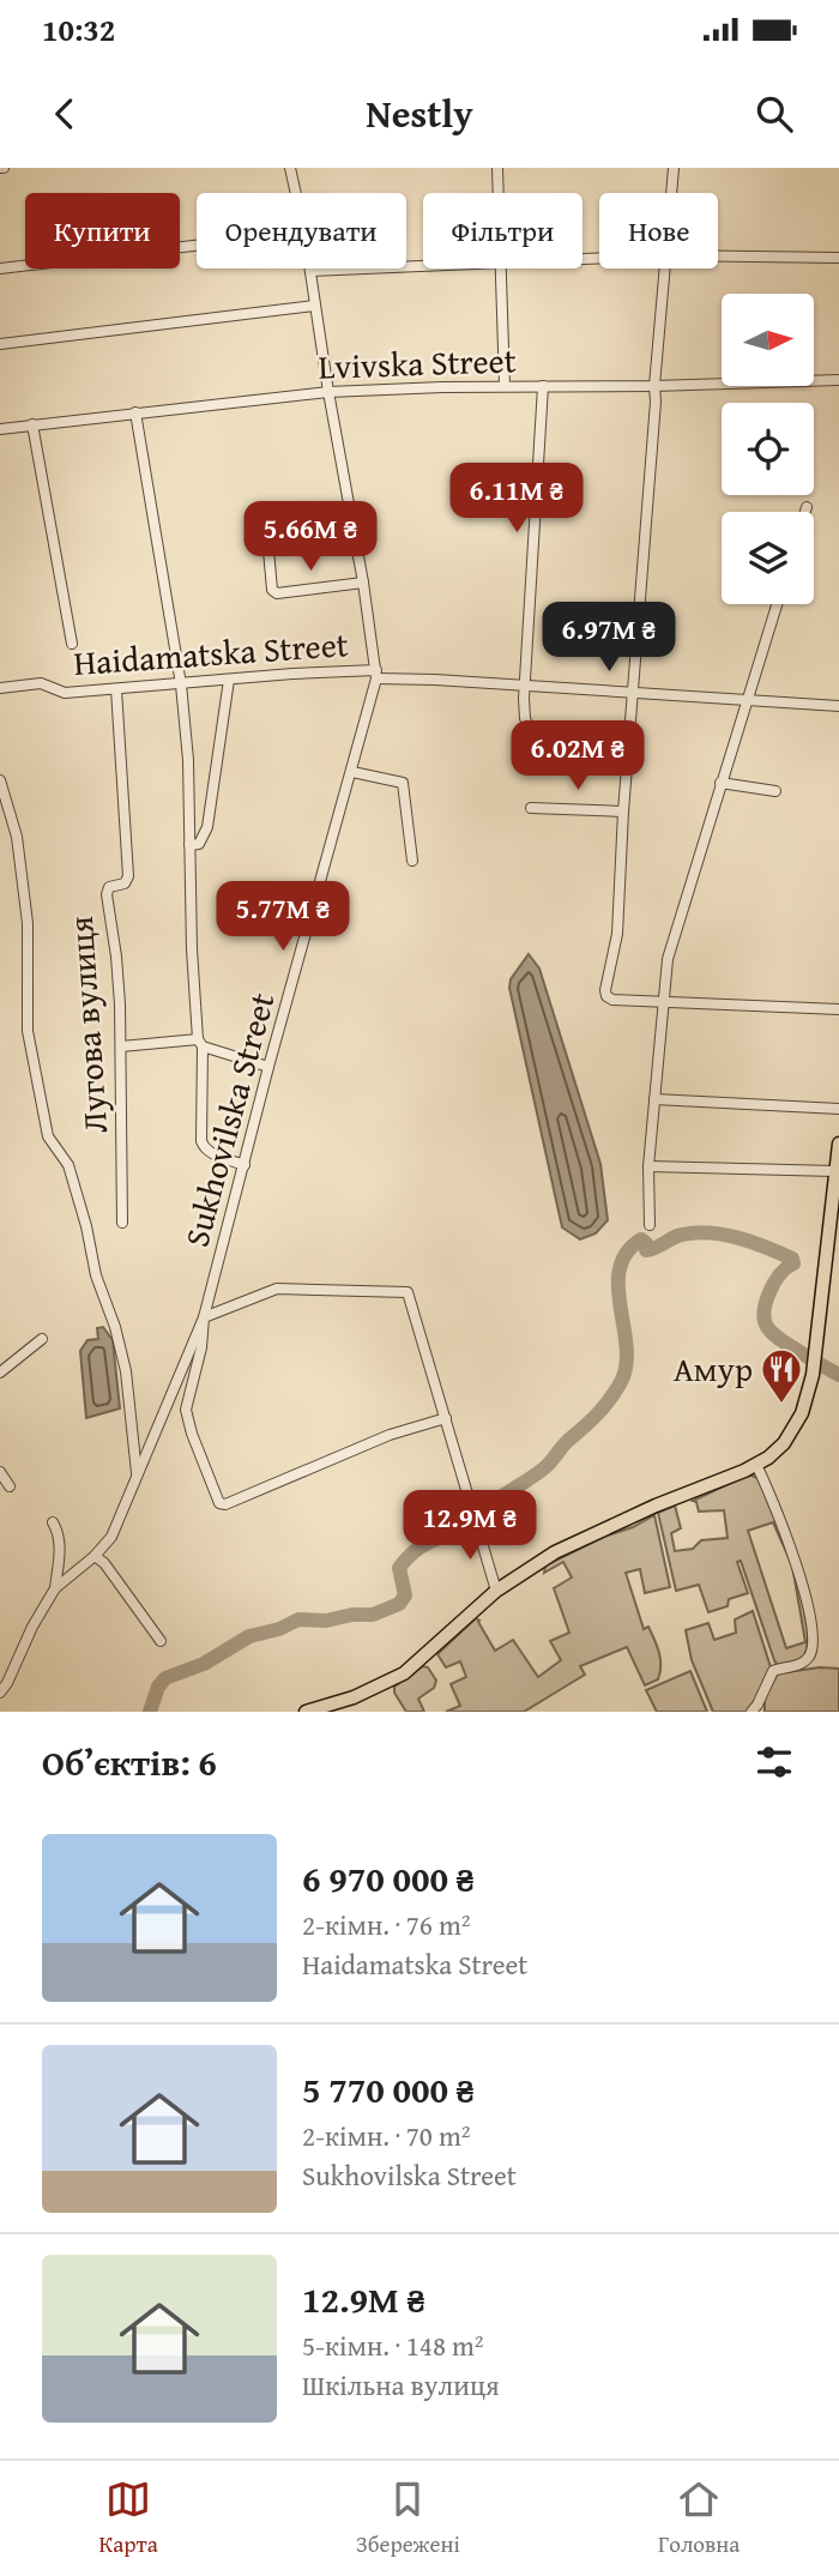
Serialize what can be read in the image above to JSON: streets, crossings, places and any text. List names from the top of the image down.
{
  "streets": {
    "street": [
      "Lvivska Street",
      "Haidamatska Street",
      "Лугова вулиця",
      "Sukhovilska Street"
    ]
  },
  "crossings": [
    ["Lvivska Street", "Sukhovilska Street"],
    ["Haidamatska Street", "Лугова вулиця"],
    ["Haidamatska Street", "Sukhovilska Street"]
  ],
  "places": {
    "restaurant": ["Амур"]
  },
  "north": "right",
  "page": {
    "status": "10:32",
    "header": "Nestly",
    "chip": [
      "Купити",
      "Орендувати",
      "Фільтри",
      "Нове"
    ],
    "price": [
      "6.11M ₴",
      "5.66M ₴",
      "6.97M ₴",
      "6.02M ₴",
      "5.77M ₴",
      "12.9M ₴"
    ],
    "heading": "Об’єктів: 6",
    "list": [
      {
        "name": "6 970 000 ₴",
        "note": "2-кімн. · 76 m² · Haidamatska Street"
      },
      {
        "name": "5 770 000 ₴",
        "note": "2-кімн. · 70 m² · Sukhovilska Street"
      },
      {
        "name": "12.9M ₴",
        "note": "5-кімн. · 148 m² · Шкільна вулиця"
      }
    ],
    "tabs": ["Карта", "Збережені", "Головна"]
  }
}
